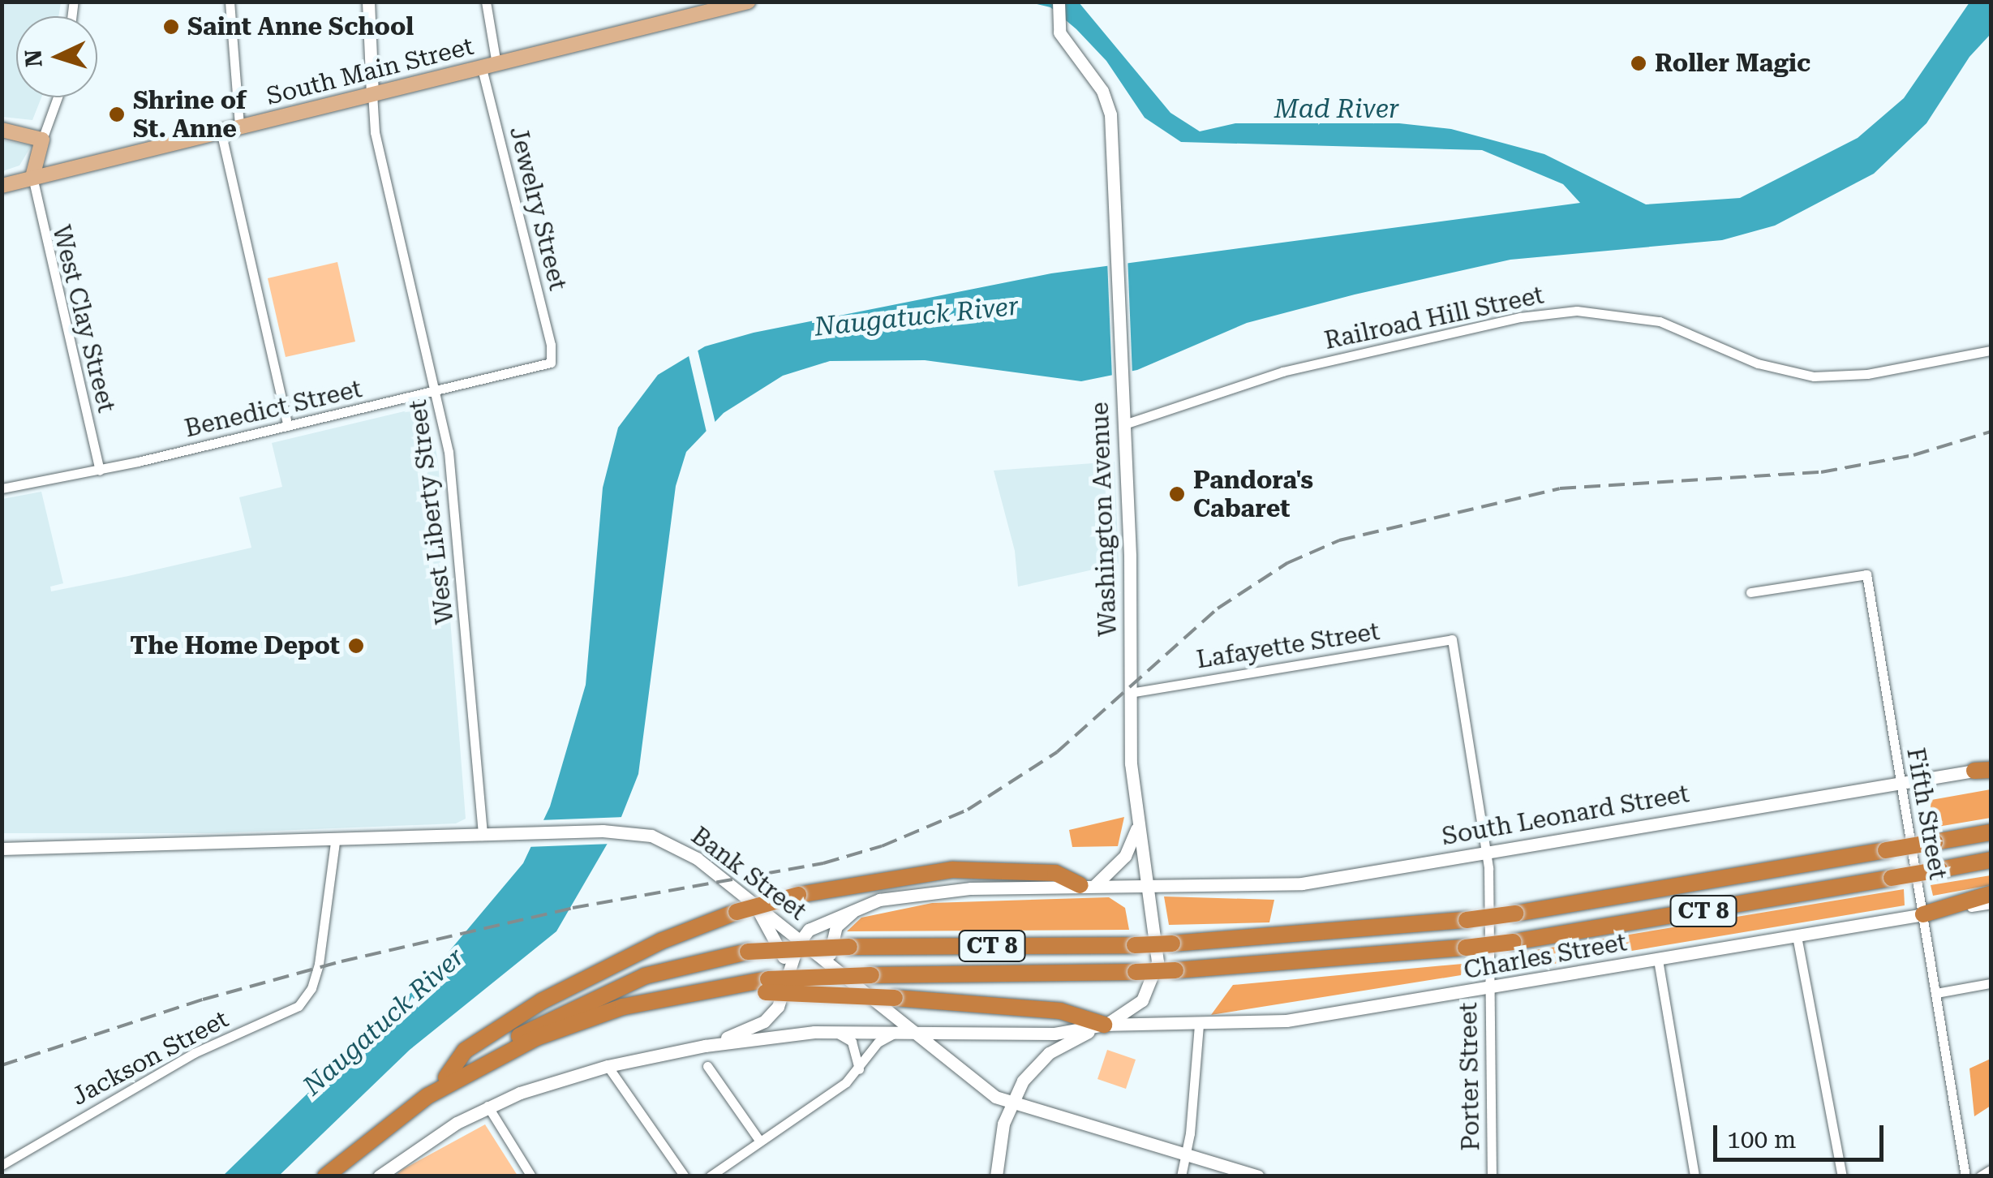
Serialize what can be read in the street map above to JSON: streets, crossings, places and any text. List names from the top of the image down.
{
  "streets": {
    "highway": ["CT 8"],
    "main road": [
      "South Main Street",
      "Washington Avenue",
      "South Leonard Street",
      "Bank Street",
      "Charles Street"
    ],
    "street": [
      "Jewelry Street",
      "Railroad Hill Street",
      "West Clay Street",
      "Benedict Street",
      "West Liberty Street",
      "Lafayette Street",
      "Fifth Street",
      "Jackson Street",
      "Porter Street"
    ]
  },
  "crossings": [
    ["South Main Street", "Jewelry Street"],
    ["South Main Street", "West Clay Street"],
    ["South Main Street", "West Liberty Street"],
    ["Jewelry Street", "Benedict Street"],
    ["Railroad Hill Street", "Washington Avenue"],
    ["West Clay Street", "Benedict Street"],
    ["Benedict Street", "West Liberty Street"],
    ["West Liberty Street", "Bank Street"],
    ["Washington Avenue", "Lafayette Street"],
    ["Washington Avenue", "South Leonard Street"],
    ["Washington Avenue", "Bank Street"],
    ["Washington Avenue", "Charles Street"],
    ["Lafayette Street", "Porter Street"],
    ["Fifth Street", "South Leonard Street"],
    ["Fifth Street", "Charles Street"],
    ["South Leonard Street", "Bank Street"],
    ["South Leonard Street", "Porter Street"],
    ["Bank Street", "Jackson Street"],
    ["Charles Street", "Porter Street"]
  ],
  "water": ["Mad River", "Naugatuck River"],
  "places": [
    "Saint Anne School",
    "Roller Magic",
    "Shrine of St. Anne",
    "Pandora's Cabaret",
    "The Home Depot"
  ],
  "scale_bar": "100 m",
  "north": "left"
}
